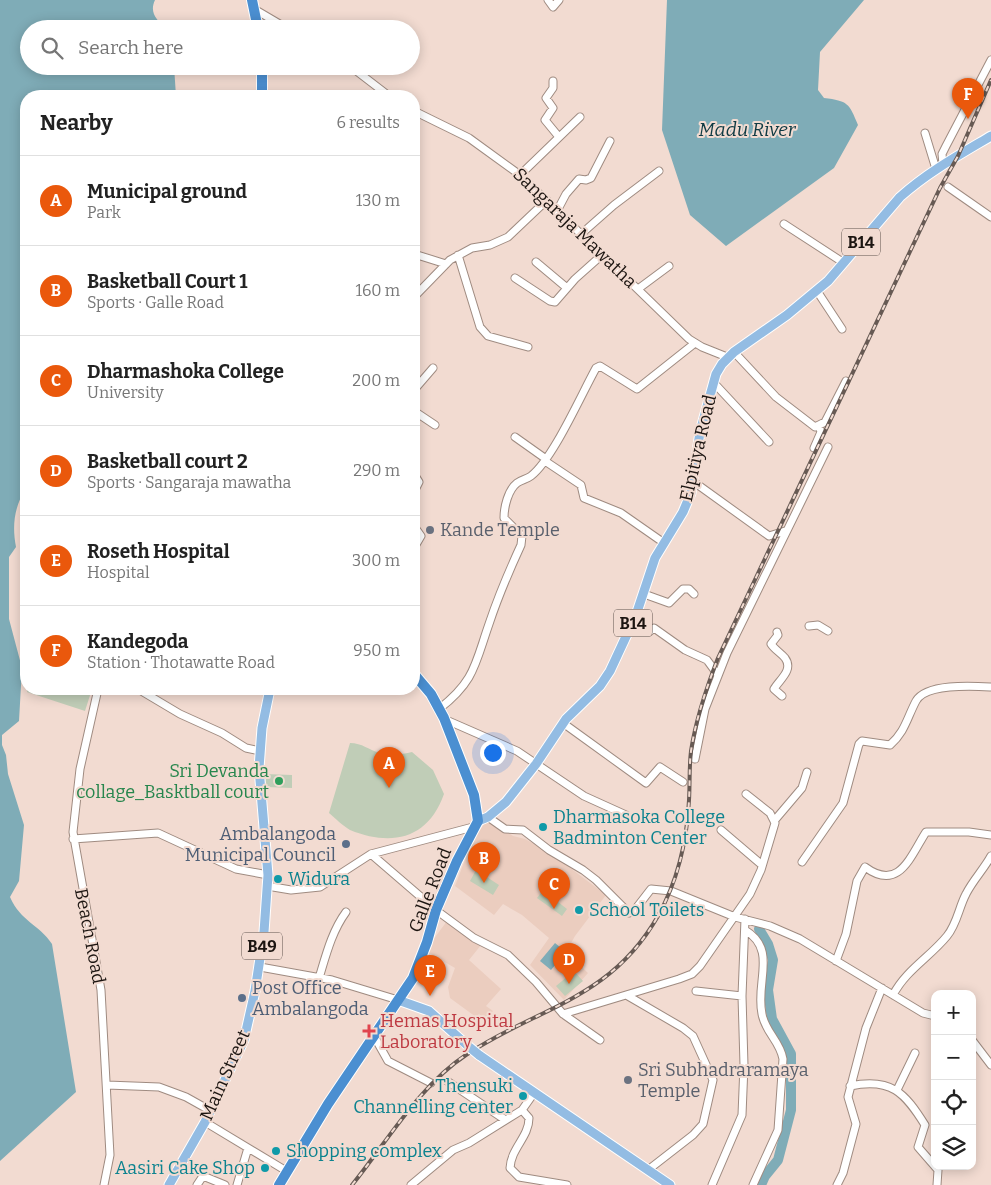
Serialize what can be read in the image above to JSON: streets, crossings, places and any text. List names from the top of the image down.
{
  "streets": {
    "highway": ["Galle Road"],
    "main road": [
      "B14",
      "Elpitiya Road",
      "B49",
      "Main Street"
    ],
    "street": ["Sangaraja Mawatha", "Beach Road"]
  },
  "crossings": [
    ["Sangaraja Mawatha", "Elpitiya Road"],
    ["Elpitiya Road", "Galle Road"]
  ],
  "water": ["Madu River"],
  "places": {
    "other": [
      "Kande Temple",
      "Sri Devanda collage_Basktball court",
      "Dharmasoka College Badminton Center",
      "Ambalangoda Municipal Council",
      "Widura",
      "School Toilets",
      "Post Office Ambalangoda",
      "Sri Subhadraramaya Temple",
      "Thensuki Channelling center",
      "Shopping complex",
      "Aasiri Cake Shop"
    ],
    "health": ["Hemas Hospital Laboratory"]
  },
  "page": {
    "search": "Search here",
    "pins": [
      "F",
      "A",
      "B",
      "C",
      "D",
      "E"
    ],
    "heading": ["Nearby", "6 results"],
    "list": [
      {
        "mark": "A",
        "name": "Municipal ground",
        "note": "Park",
        "value": "130 m"
      },
      {
        "mark": "B",
        "name": "Basketball Court 1",
        "note": "Sports · Galle Road",
        "value": "160 m"
      },
      {
        "mark": "C",
        "name": "Dharmashoka College",
        "note": "University",
        "value": "200 m"
      },
      {
        "mark": "D",
        "name": "Basketball court 2",
        "note": "Sports · Sangaraja mawatha",
        "value": "290 m"
      },
      {
        "mark": "E",
        "name": "Roseth Hospital",
        "note": "Hospital",
        "value": "300 m"
      },
      {
        "mark": "F",
        "name": "Kandegoda",
        "note": "Station · Thotawatte Road",
        "value": "950 m"
      }
    ],
    "map_buttons": ["+", "−"]
  }
}
